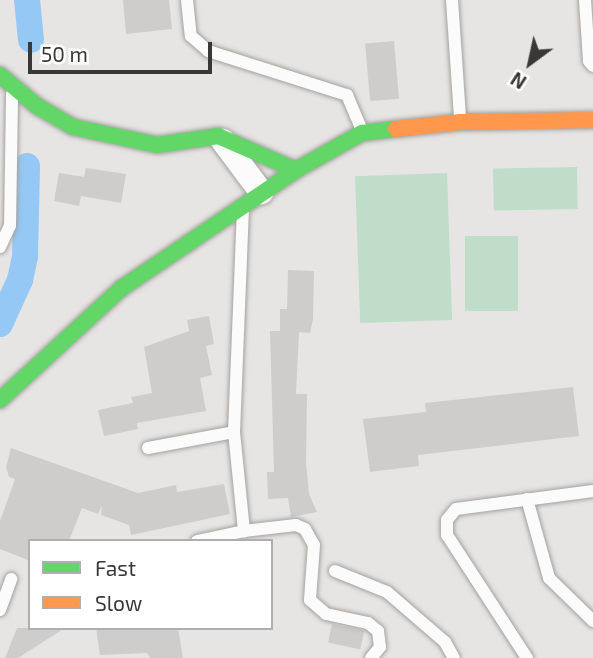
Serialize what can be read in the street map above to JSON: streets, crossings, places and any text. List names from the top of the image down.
{
  "legend": ["Fast", "Slow"],
  "scale_bar": "50 m",
  "north": "bottom left"
}
